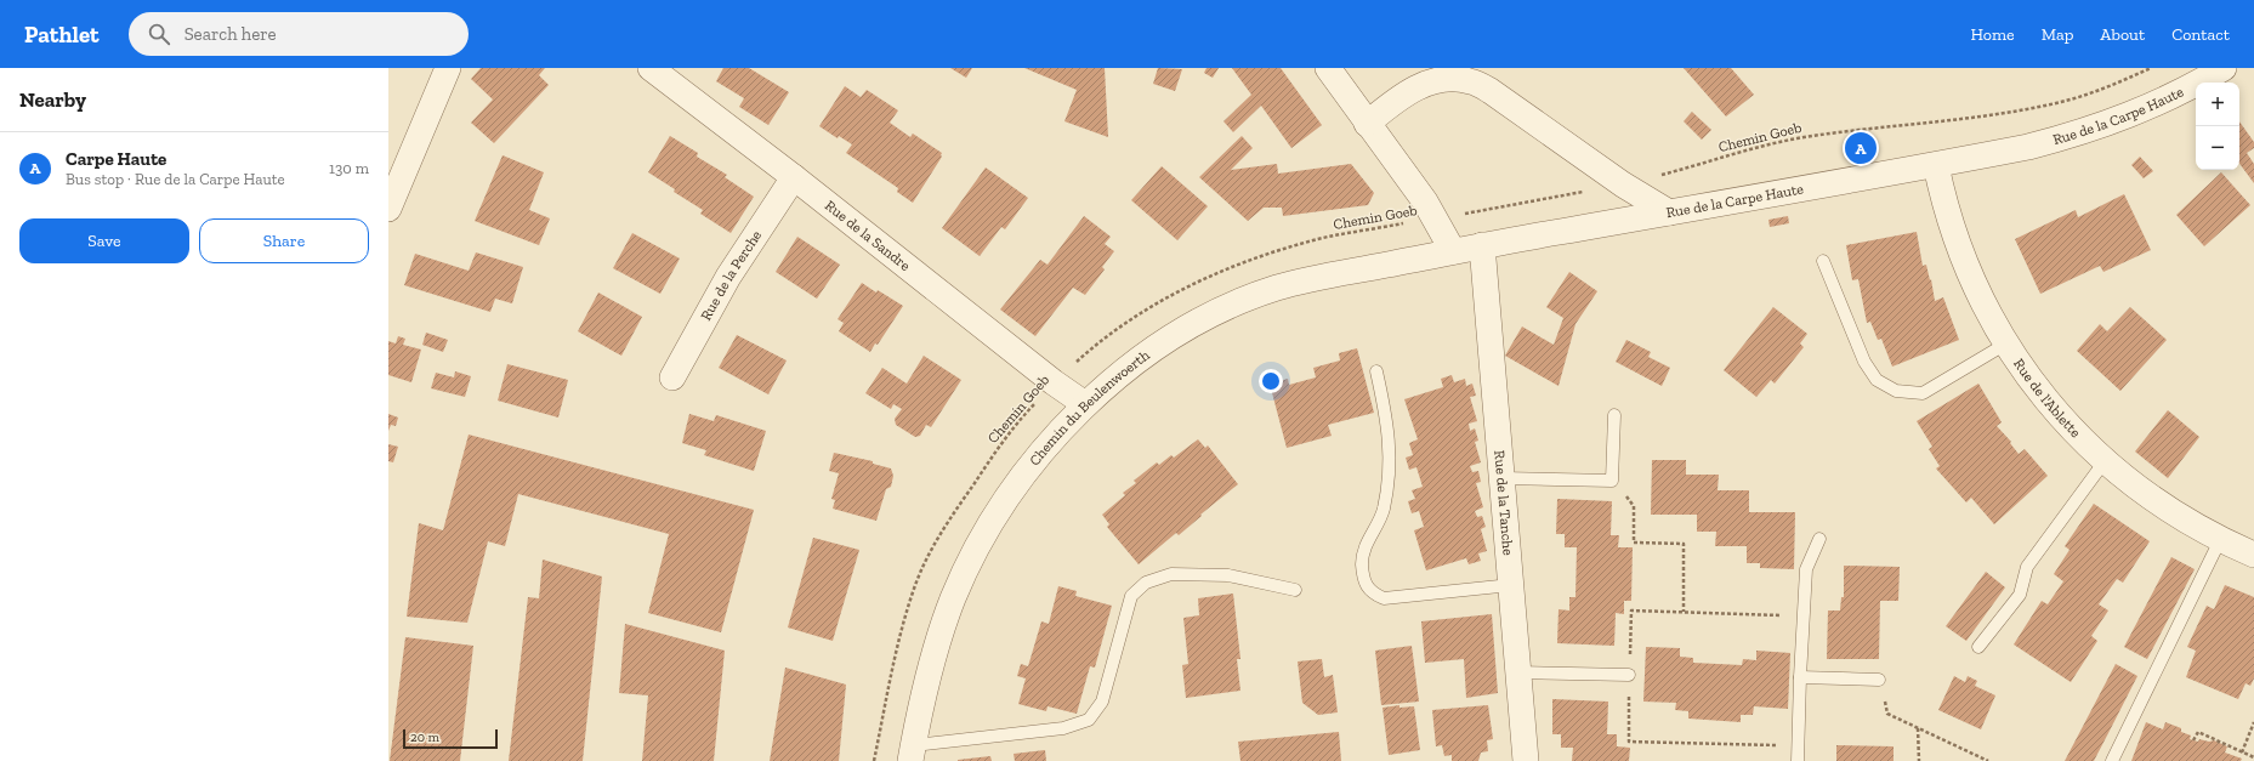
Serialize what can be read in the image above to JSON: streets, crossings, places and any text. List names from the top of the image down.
{
  "streets": {
    "street": [
      "Rue de la Carpe Haute",
      "Rue de la Sandre",
      "Rue de la Perche",
      "Rue de l'Ablette",
      "Chemin du Beulenwoerth",
      "Rue de la Tanche"
    ],
    "path": ["Chemin Goeb"]
  },
  "crossings": [
    ["Rue de la Carpe Haute", "Rue de l'Ablette"],
    ["Rue de la Carpe Haute", "Chemin du Beulenwoerth"],
    ["Rue de la Carpe Haute", "Rue de la Tanche"],
    ["Chemin Goeb", "Rue de la Sandre"],
    ["Rue de la Sandre", "Rue de la Perche"],
    ["Rue de la Sandre", "Chemin du Beulenwoerth"]
  ],
  "scale_bar": "20 m",
  "page": {
    "header": "Pathlet",
    "search": "Search here",
    "nav": [
      "Home",
      "Map",
      "About",
      "Contact"
    ],
    "heading": "Nearby",
    "map_buttons": ["+", "−"],
    "pins": "A",
    "list": [
      {
        "mark": "A",
        "name": "Carpe Haute",
        "note": "Bus stop · Rue de la Carpe Haute",
        "value": "130 m"
      }
    ],
    "buttons": ["Save", "Share"],
    "scale": "20 m"
  }
}
